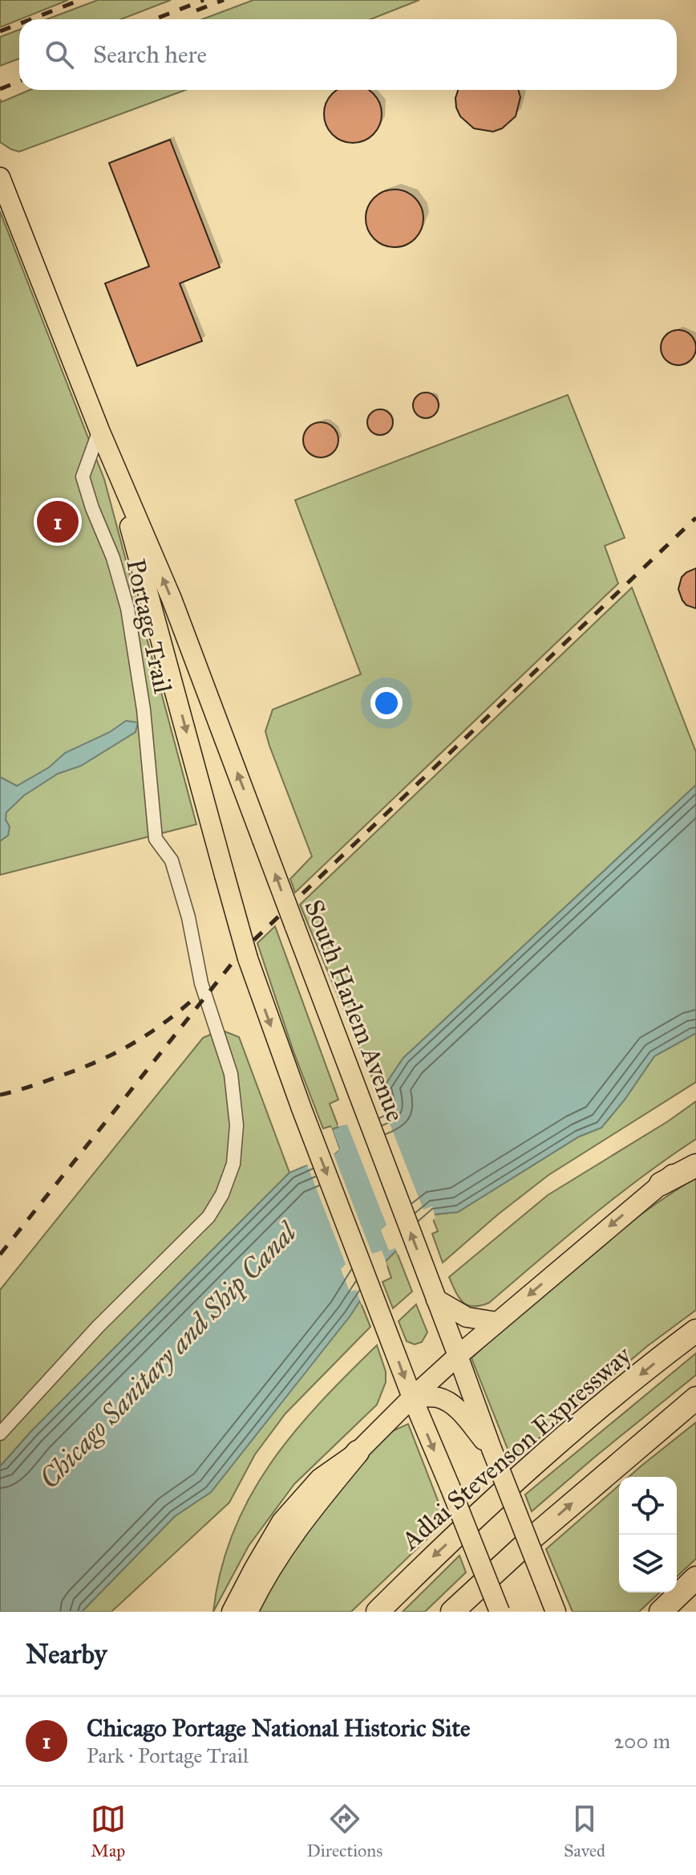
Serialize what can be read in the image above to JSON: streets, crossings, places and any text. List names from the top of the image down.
{
  "streets": {
    "highway": ["Adlai Stevenson Expressway"],
    "main road": ["South Harlem Avenue"],
    "street": ["Portage Trail"]
  },
  "crossings": [
    ["Portage Trail", "South Harlem Avenue"]
  ],
  "water": ["Chicago Sanitary and Ship Canal"],
  "page": {
    "search": "Search here",
    "pins": "1",
    "heading": "Nearby",
    "list": [
      {
        "mark": "1",
        "name": "Chicago Portage National Historic Site",
        "note": "Park · Portage Trail",
        "value": "200 m"
      }
    ],
    "nav": ["Map", "Directions", "Saved"]
  }
}
